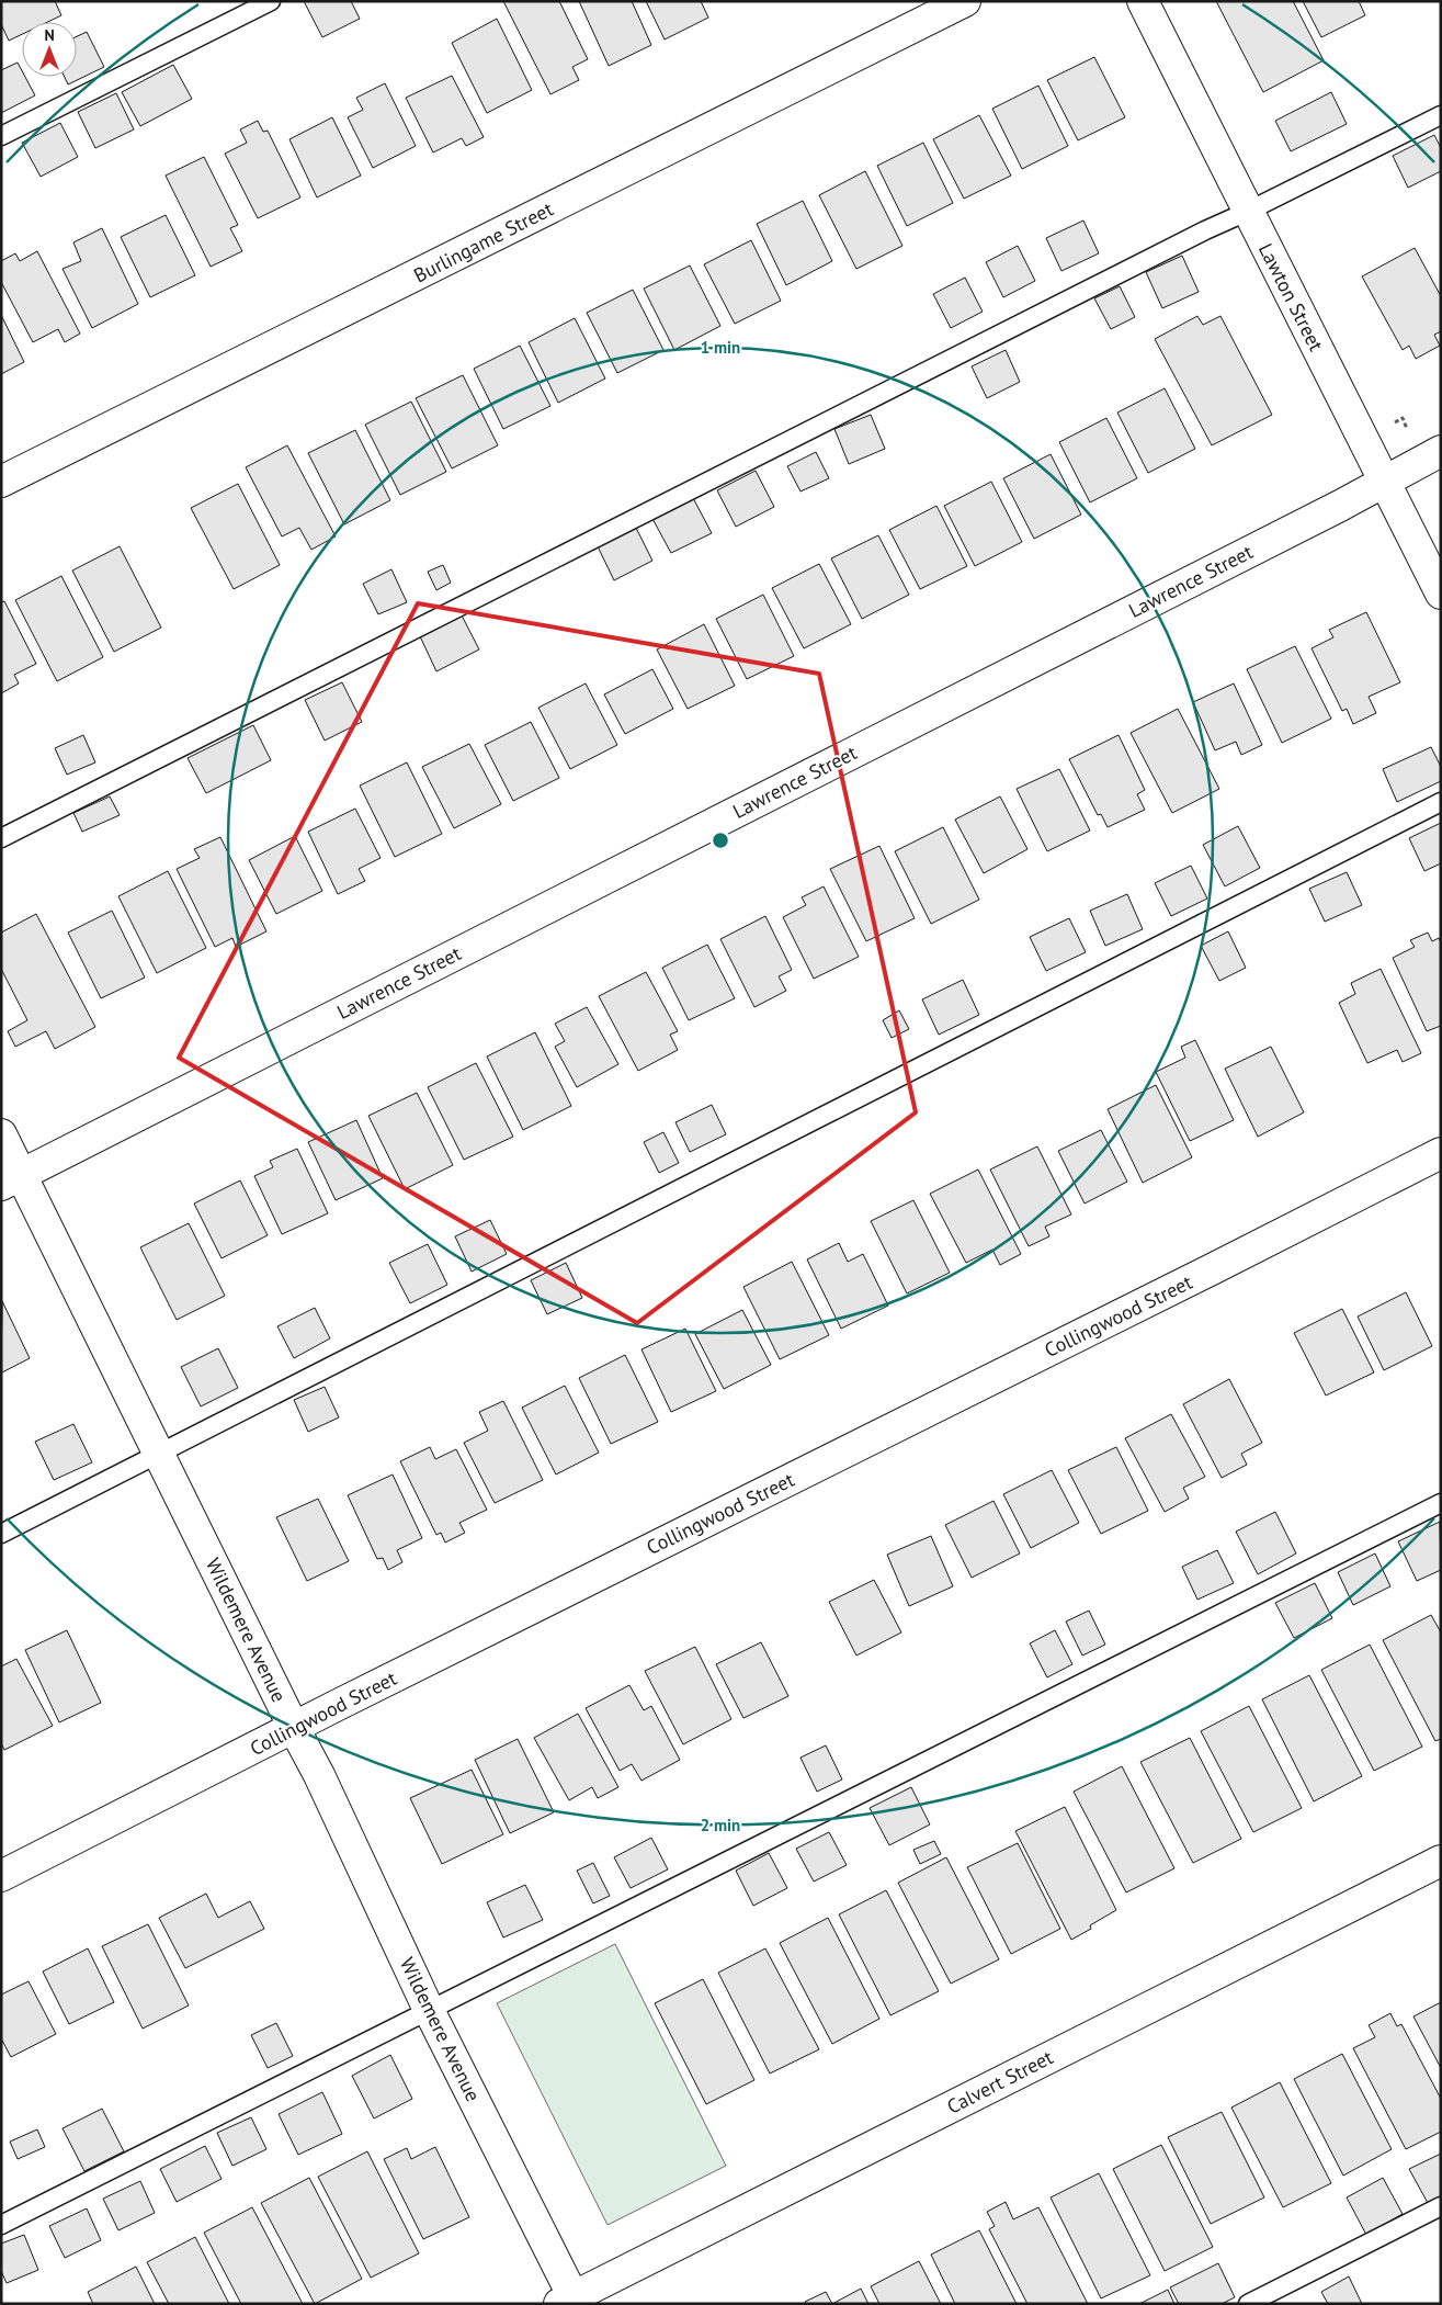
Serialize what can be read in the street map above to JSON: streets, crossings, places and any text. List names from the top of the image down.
{
  "streets": {
    "street": [
      "Burlingame Street",
      "Lawton Street",
      "Lawrence Street",
      "Collingwood Street",
      "Wildemere Avenue",
      "Calvert Street"
    ]
  },
  "crossings": [
    ["Lawton Street", "Lawrence Street"],
    ["Lawrence Street", "Wildemere Avenue"],
    ["Collingwood Street", "Wildemere Avenue"],
    ["Wildemere Avenue", "Calvert Street"]
  ],
  "north": "top",
  "rings": ["1 min", "2 min"]
}
